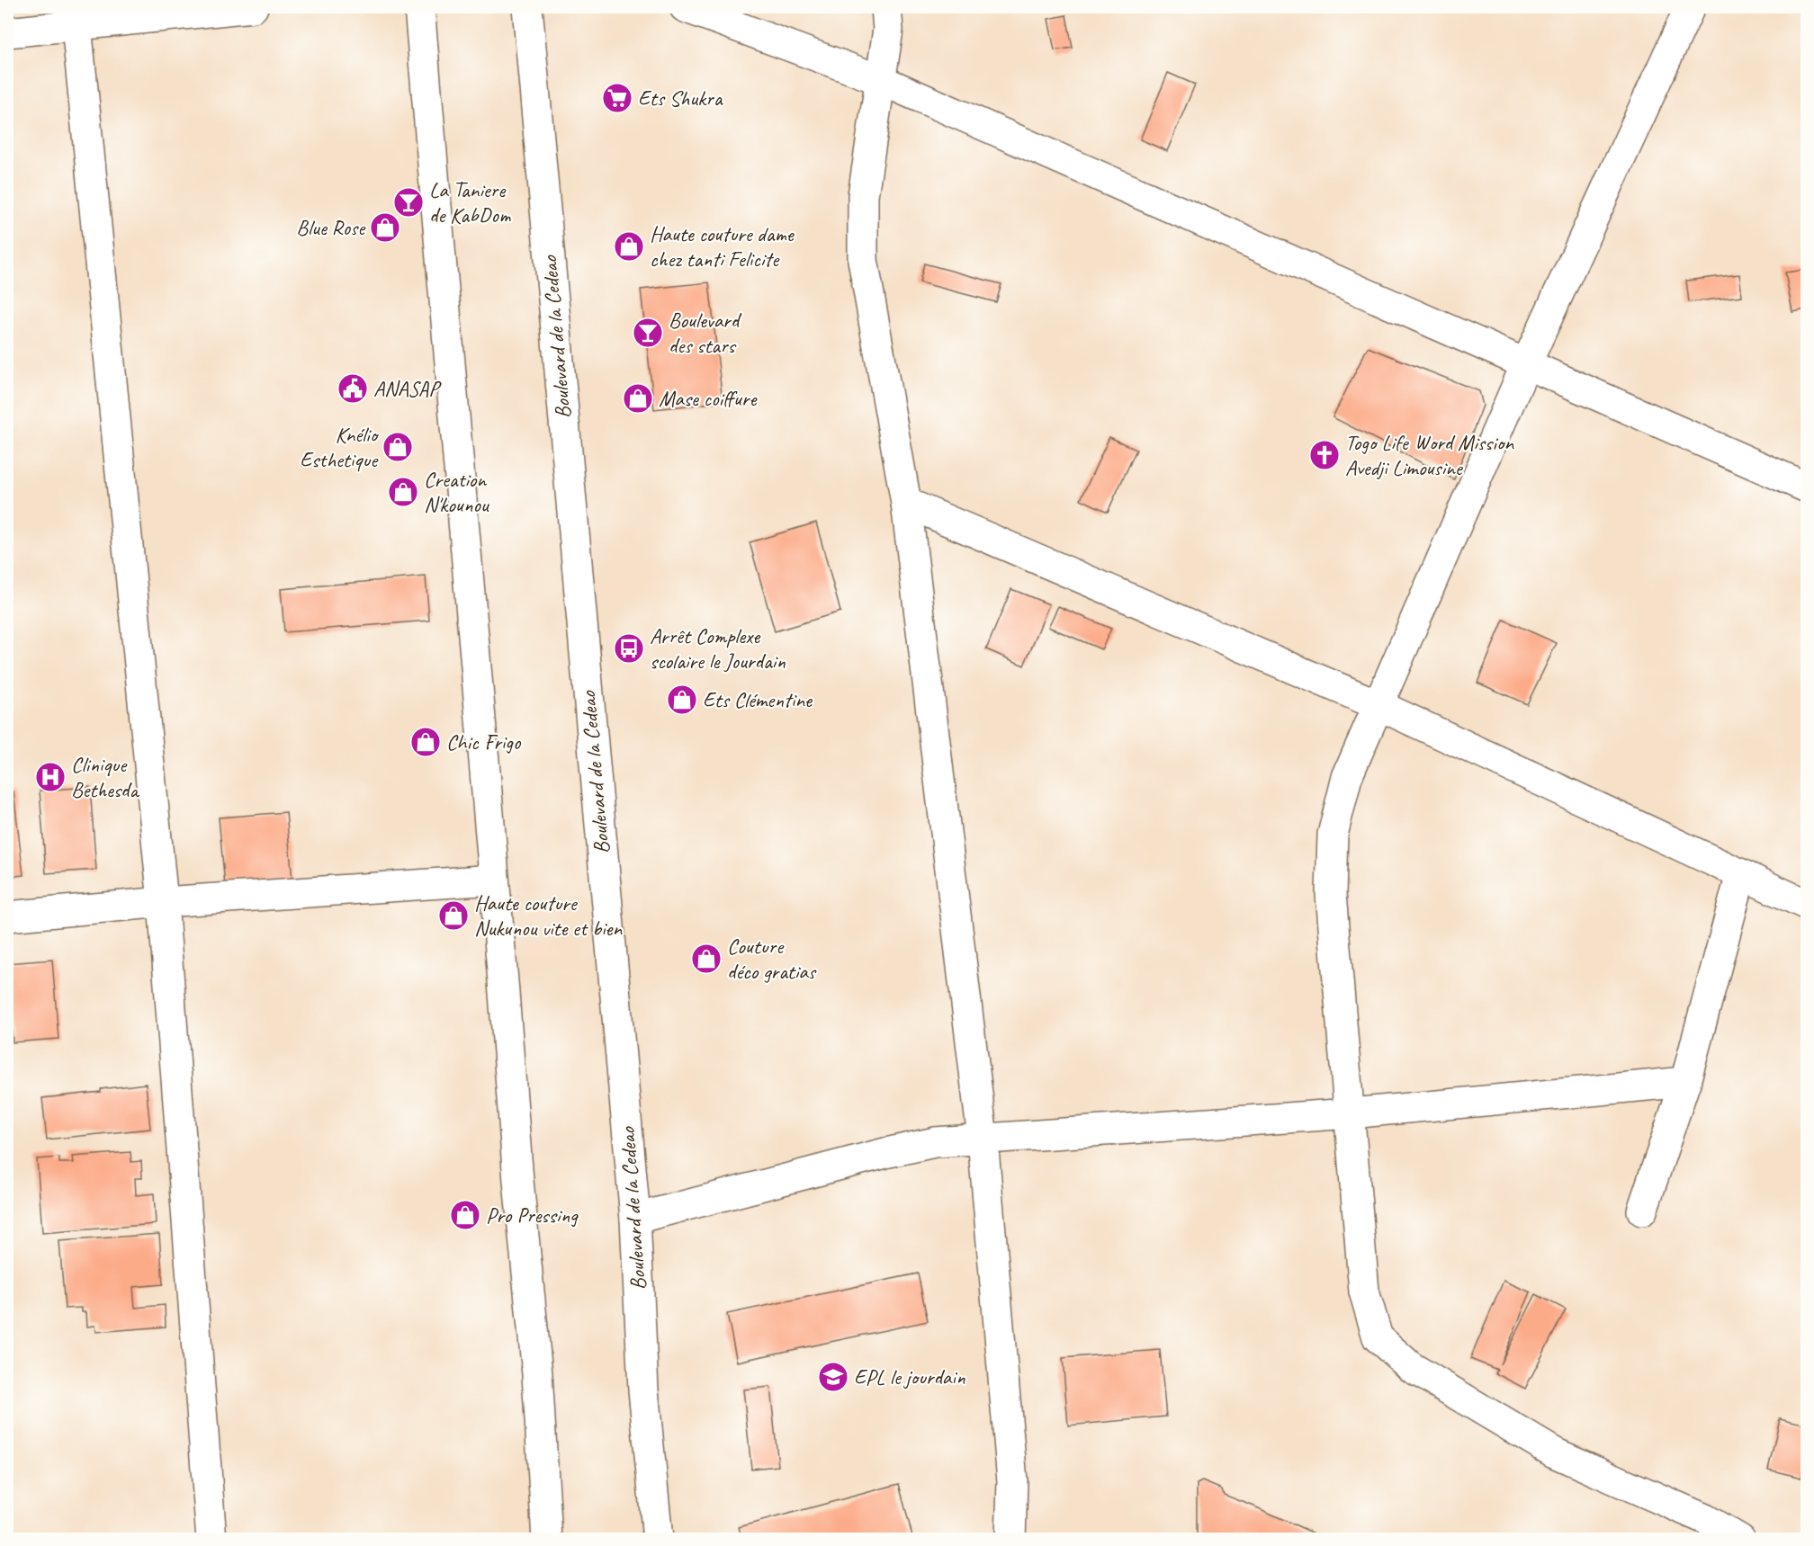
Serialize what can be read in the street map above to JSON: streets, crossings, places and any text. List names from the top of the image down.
{
  "streets": {
    "street": ["Boulevard de la Cedeao"]
  },
  "places": {
    "supermarket": ["Ets Shukra"],
    "bar": ["La Taniere de KabDom", "Boulevard des stars"],
    "shop": [
      "Blue Rose",
      "Haute couture dame chez tanti Felicite",
      "Mase coiffure",
      "Knélio Esthetique",
      "Creation N'kounou",
      "Ets Clémentine",
      "Chic Frigo",
      "Haute couture Nukunou vite et bien",
      "Couture déco gratias",
      "Pro Pressing"
    ],
    "public building": ["ANASAP"],
    "church": ["Togo Life Word Mission Avedji Limousine"],
    "bus stop": ["Arrêt Complexe scolaire le Jourdain"],
    "hospital": ["Clinique Bethesda"],
    "school or university": ["EPL le jourdain"]
  }
}
